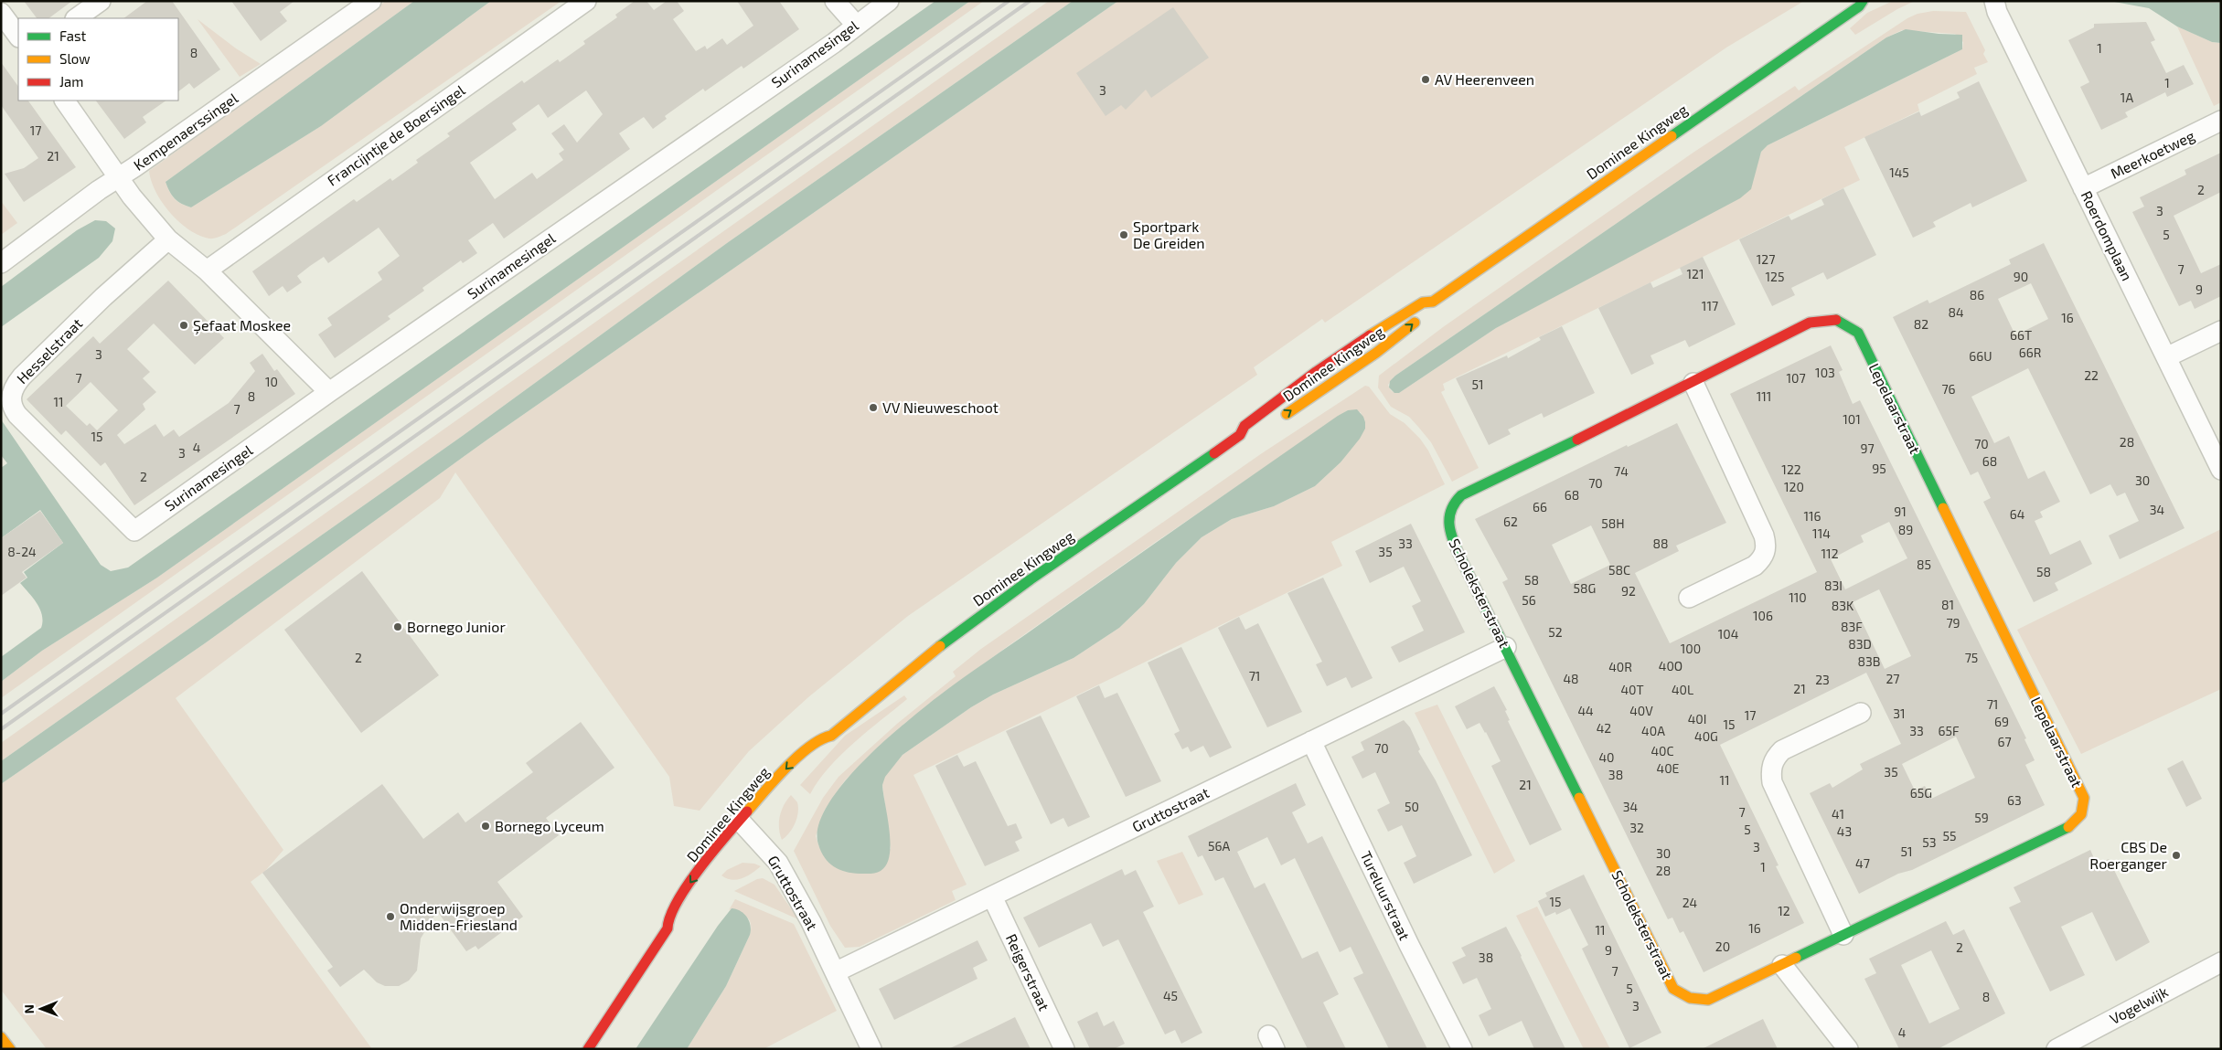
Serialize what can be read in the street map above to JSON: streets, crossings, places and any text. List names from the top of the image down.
{
  "streets": {
    "street": [
      "Surinamesingel",
      "Kempenaerssingel",
      "Francijntje de Boersingel",
      "Dominee Kingweg",
      "Meerkoetweg",
      "Roerdomplaan",
      "Hesselstraat",
      "Lepelaarstraat",
      "Scholeksterstraat",
      "Gruttostraat",
      "Tureluurstraat",
      "Reigerstraat",
      "Vogelwijk"
    ]
  },
  "crossings": [
    ["Surinamesingel", "Hesselstraat"],
    ["Dominee Kingweg", "Gruttostraat"],
    ["Meerkoetweg", "Roerdomplaan"],
    ["Lepelaarstraat", "Scholeksterstraat"],
    ["Scholeksterstraat", "Gruttostraat"],
    ["Gruttostraat", "Tureluurstraat"],
    ["Gruttostraat", "Reigerstraat"]
  ],
  "places": [
    "AV Heerenveen",
    "Sportpark De Greiden",
    "Şefaat Moskee",
    "VV Nieuweschoot",
    "Bornego Junior",
    "Bornego Lyceum",
    "CBS De Roerganger",
    "Onderwijsgroep Midden-Friesland"
  ],
  "house_numbers": [
    "1",
    "8",
    "1",
    "3",
    "1A",
    "17",
    "21",
    "145",
    "2",
    "3",
    "5",
    "127",
    "7",
    "121",
    "125",
    "90",
    "9",
    "86",
    "117",
    "84",
    "16",
    "82",
    "66T",
    "66R",
    "3",
    "66U",
    "103",
    "22",
    "7",
    "107",
    "10",
    "51",
    "76",
    "8",
    "111",
    "11",
    "7",
    "101",
    "15",
    "28",
    "70",
    "4",
    "97",
    "3",
    "68",
    "95",
    "122",
    "74",
    "2",
    "30",
    "70",
    "120",
    "68",
    "66",
    "34",
    "91",
    "64",
    "116",
    "62",
    "58H",
    "89",
    "114",
    "33",
    "88",
    "8-24",
    "35",
    "112",
    "85",
    "58C",
    "58",
    "58",
    "83I",
    "58G",
    "92",
    "110",
    "56",
    "81",
    "83K",
    "106",
    "79",
    "83F",
    "52",
    "104",
    "83D",
    "100",
    "2",
    "75",
    "83B",
    "40O",
    "40R",
    "71",
    "48",
    "27",
    "23",
    "21",
    "40T",
    "40L",
    "71",
    "44",
    "40V",
    "31",
    "17",
    "40I",
    "69",
    "15",
    "42",
    "40A",
    "33",
    "65F",
    "40G",
    "67",
    "70",
    "40C",
    "40",
    "40E",
    "35",
    "38",
    "11",
    "21",
    "65G",
    "63",
    "50",
    "34",
    "7",
    "41",
    "59",
    "32",
    "5",
    "43",
    "55",
    "53",
    "56A",
    "3",
    "51",
    "30",
    "47",
    "1",
    "28",
    "15",
    "24",
    "12",
    "16",
    "11",
    "20",
    "2",
    "9",
    "38",
    "7",
    "5",
    "45",
    "8",
    "3",
    "4"
  ],
  "legend": ["Fast", "Slow", "Jam"],
  "north": "left"
}
